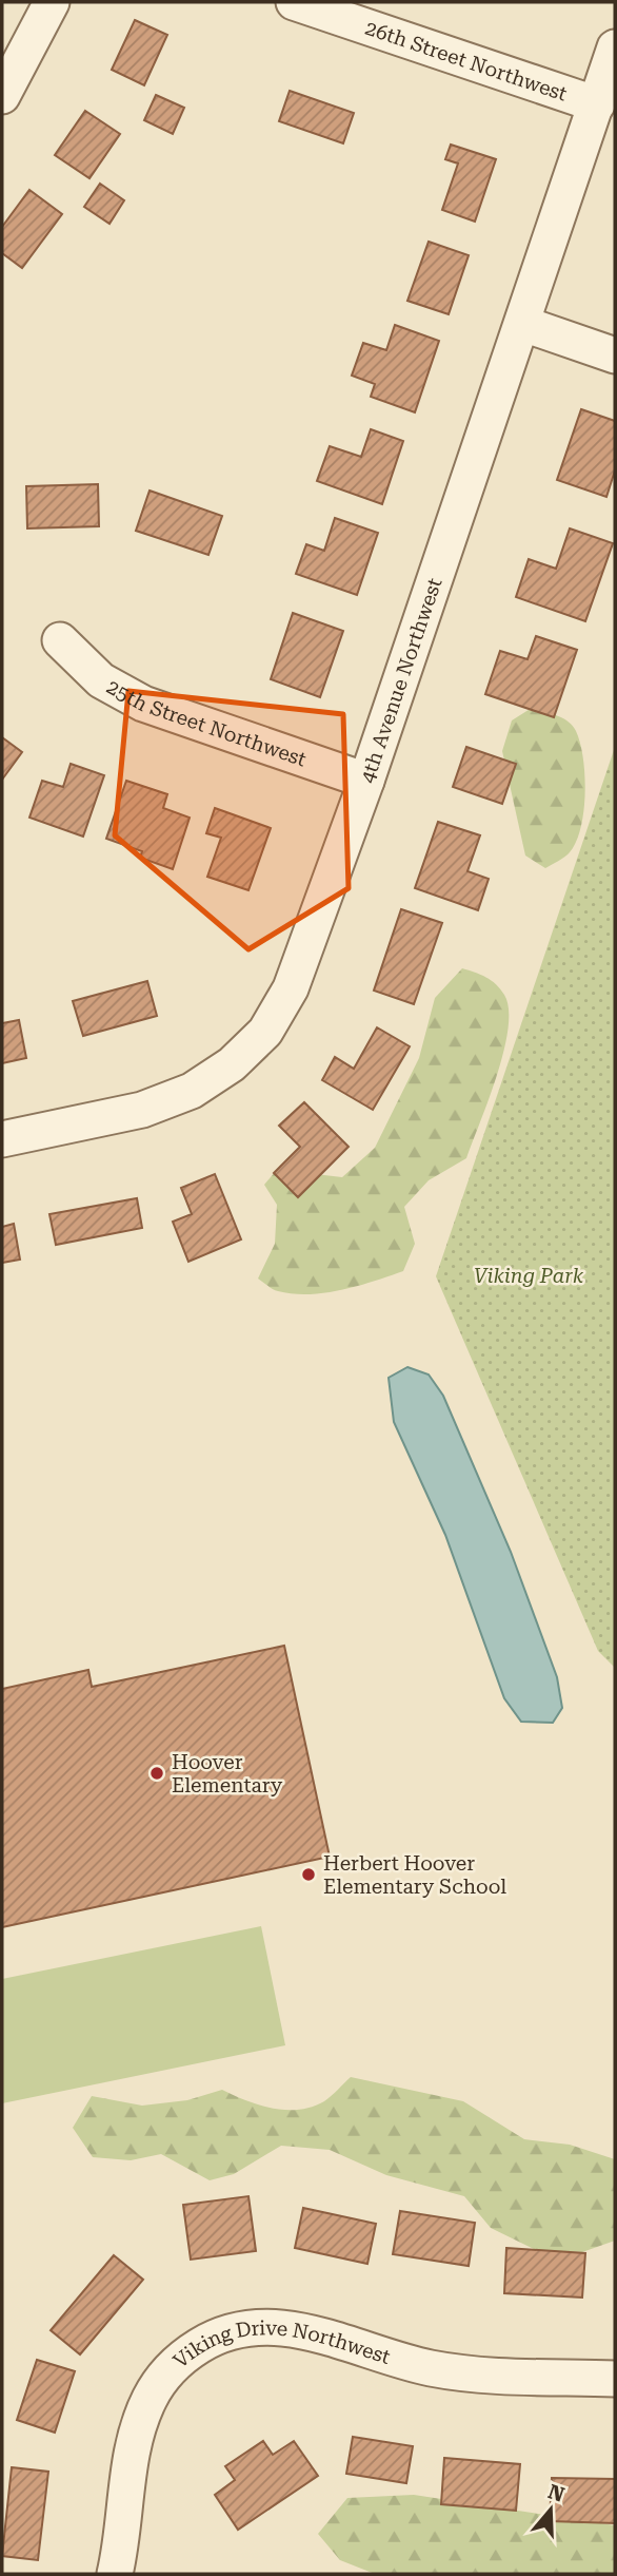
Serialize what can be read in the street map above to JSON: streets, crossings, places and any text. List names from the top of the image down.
{
  "streets": {
    "street": [
      "26th Street Northwest",
      "4th Avenue Northwest",
      "25th Street Northwest",
      "Viking Drive Northwest"
    ]
  },
  "crossings": [
    ["26th Street Northwest", "4th Avenue Northwest"],
    ["4th Avenue Northwest", "25th Street Northwest"]
  ],
  "parks": ["Viking Park"],
  "places": ["Hoover Elementary", "Herbert Hoover Elementary School"],
  "north": "top"
}
